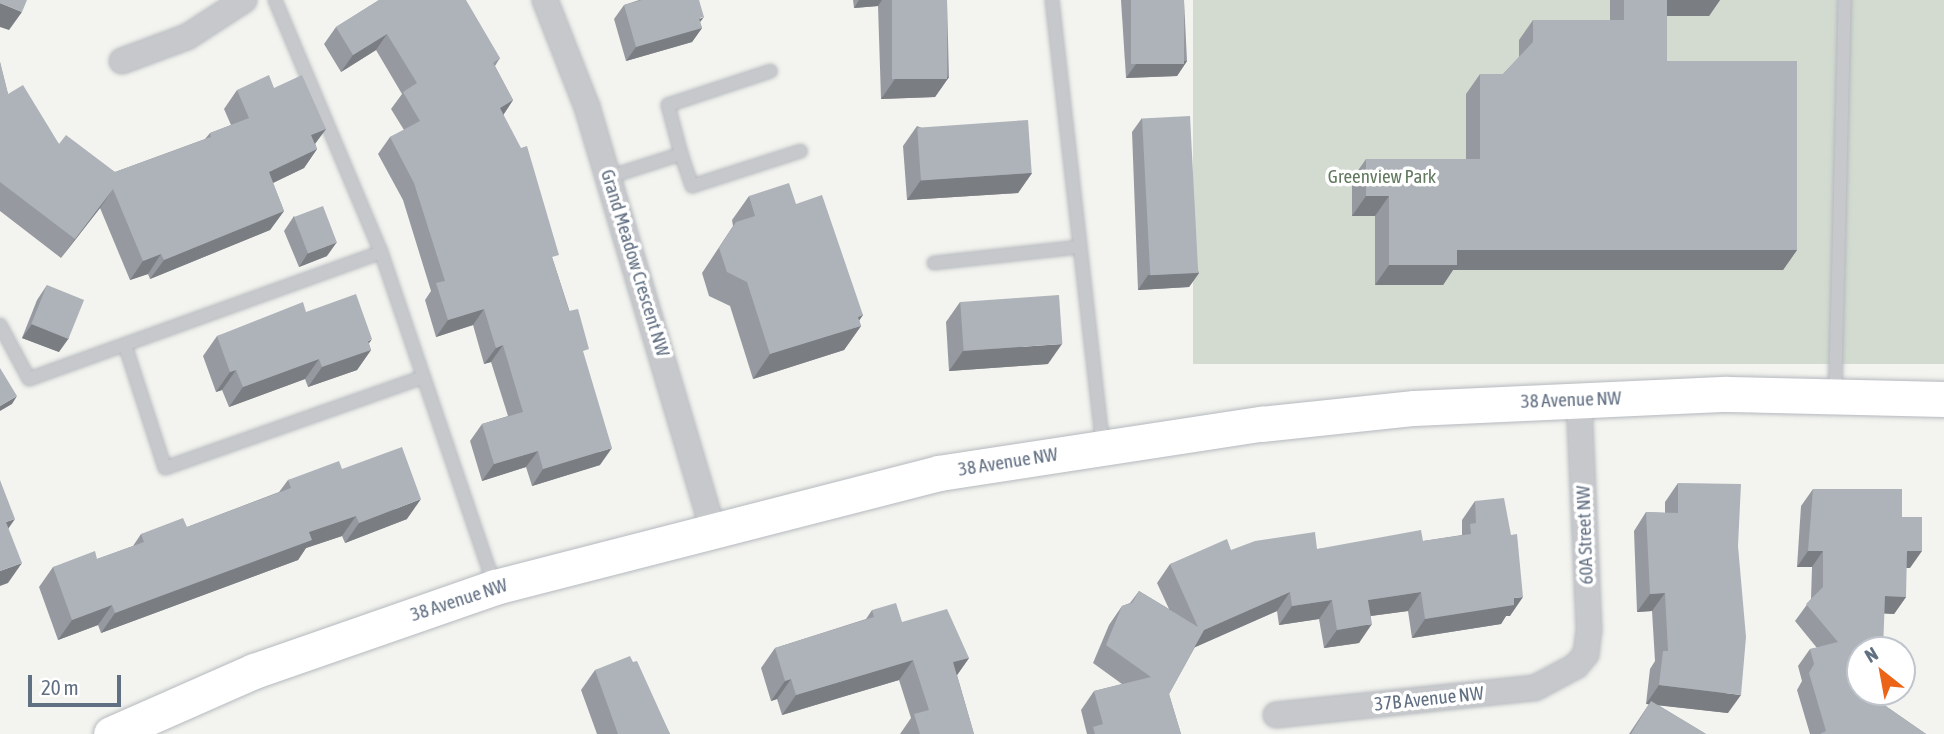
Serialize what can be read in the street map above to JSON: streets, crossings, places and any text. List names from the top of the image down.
{
  "streets": {
    "street": [
      "Grand Meadow Crescent NW",
      "38 Avenue NW",
      "60A Street NW",
      "37B Avenue NW"
    ]
  },
  "crossings": [
    ["Grand Meadow Crescent NW", "38 Avenue NW"],
    ["38 Avenue NW", "60A Street NW"],
    ["60A Street NW", "37B Avenue NW"]
  ],
  "parks": ["Greenview Park"],
  "scale_bar": "20 m",
  "north": "top left"
}
